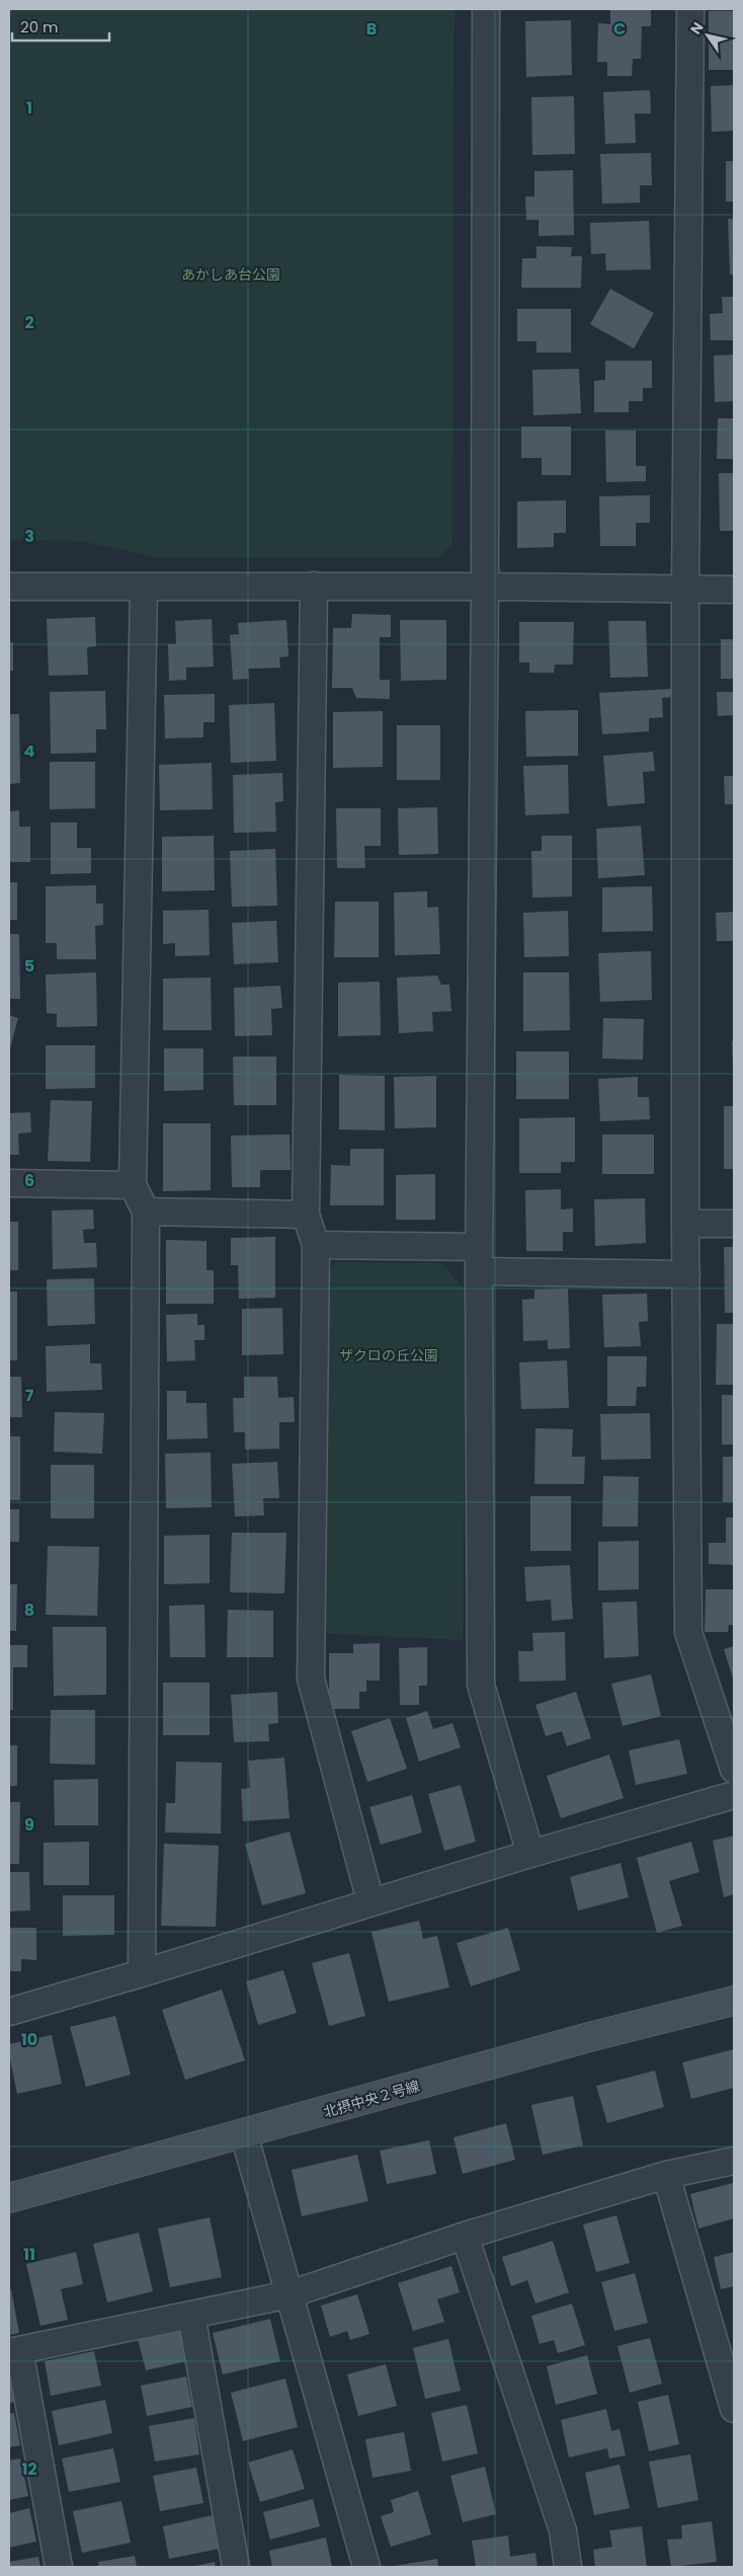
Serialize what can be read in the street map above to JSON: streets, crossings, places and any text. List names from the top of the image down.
{
  "streets": {
    "street": ["北摂中央２号線"]
  },
  "parks": ["あかしあ台公園", "ザクロの丘公園"],
  "scale_bar": "20 m",
  "north": "top left",
  "grid": {
    "columns": ["B", "C"],
    "rows": [
      "1",
      "2",
      "3",
      "4",
      "5",
      "6",
      "7",
      "8",
      "9",
      "10",
      "11",
      "12"
    ]
  }
}
